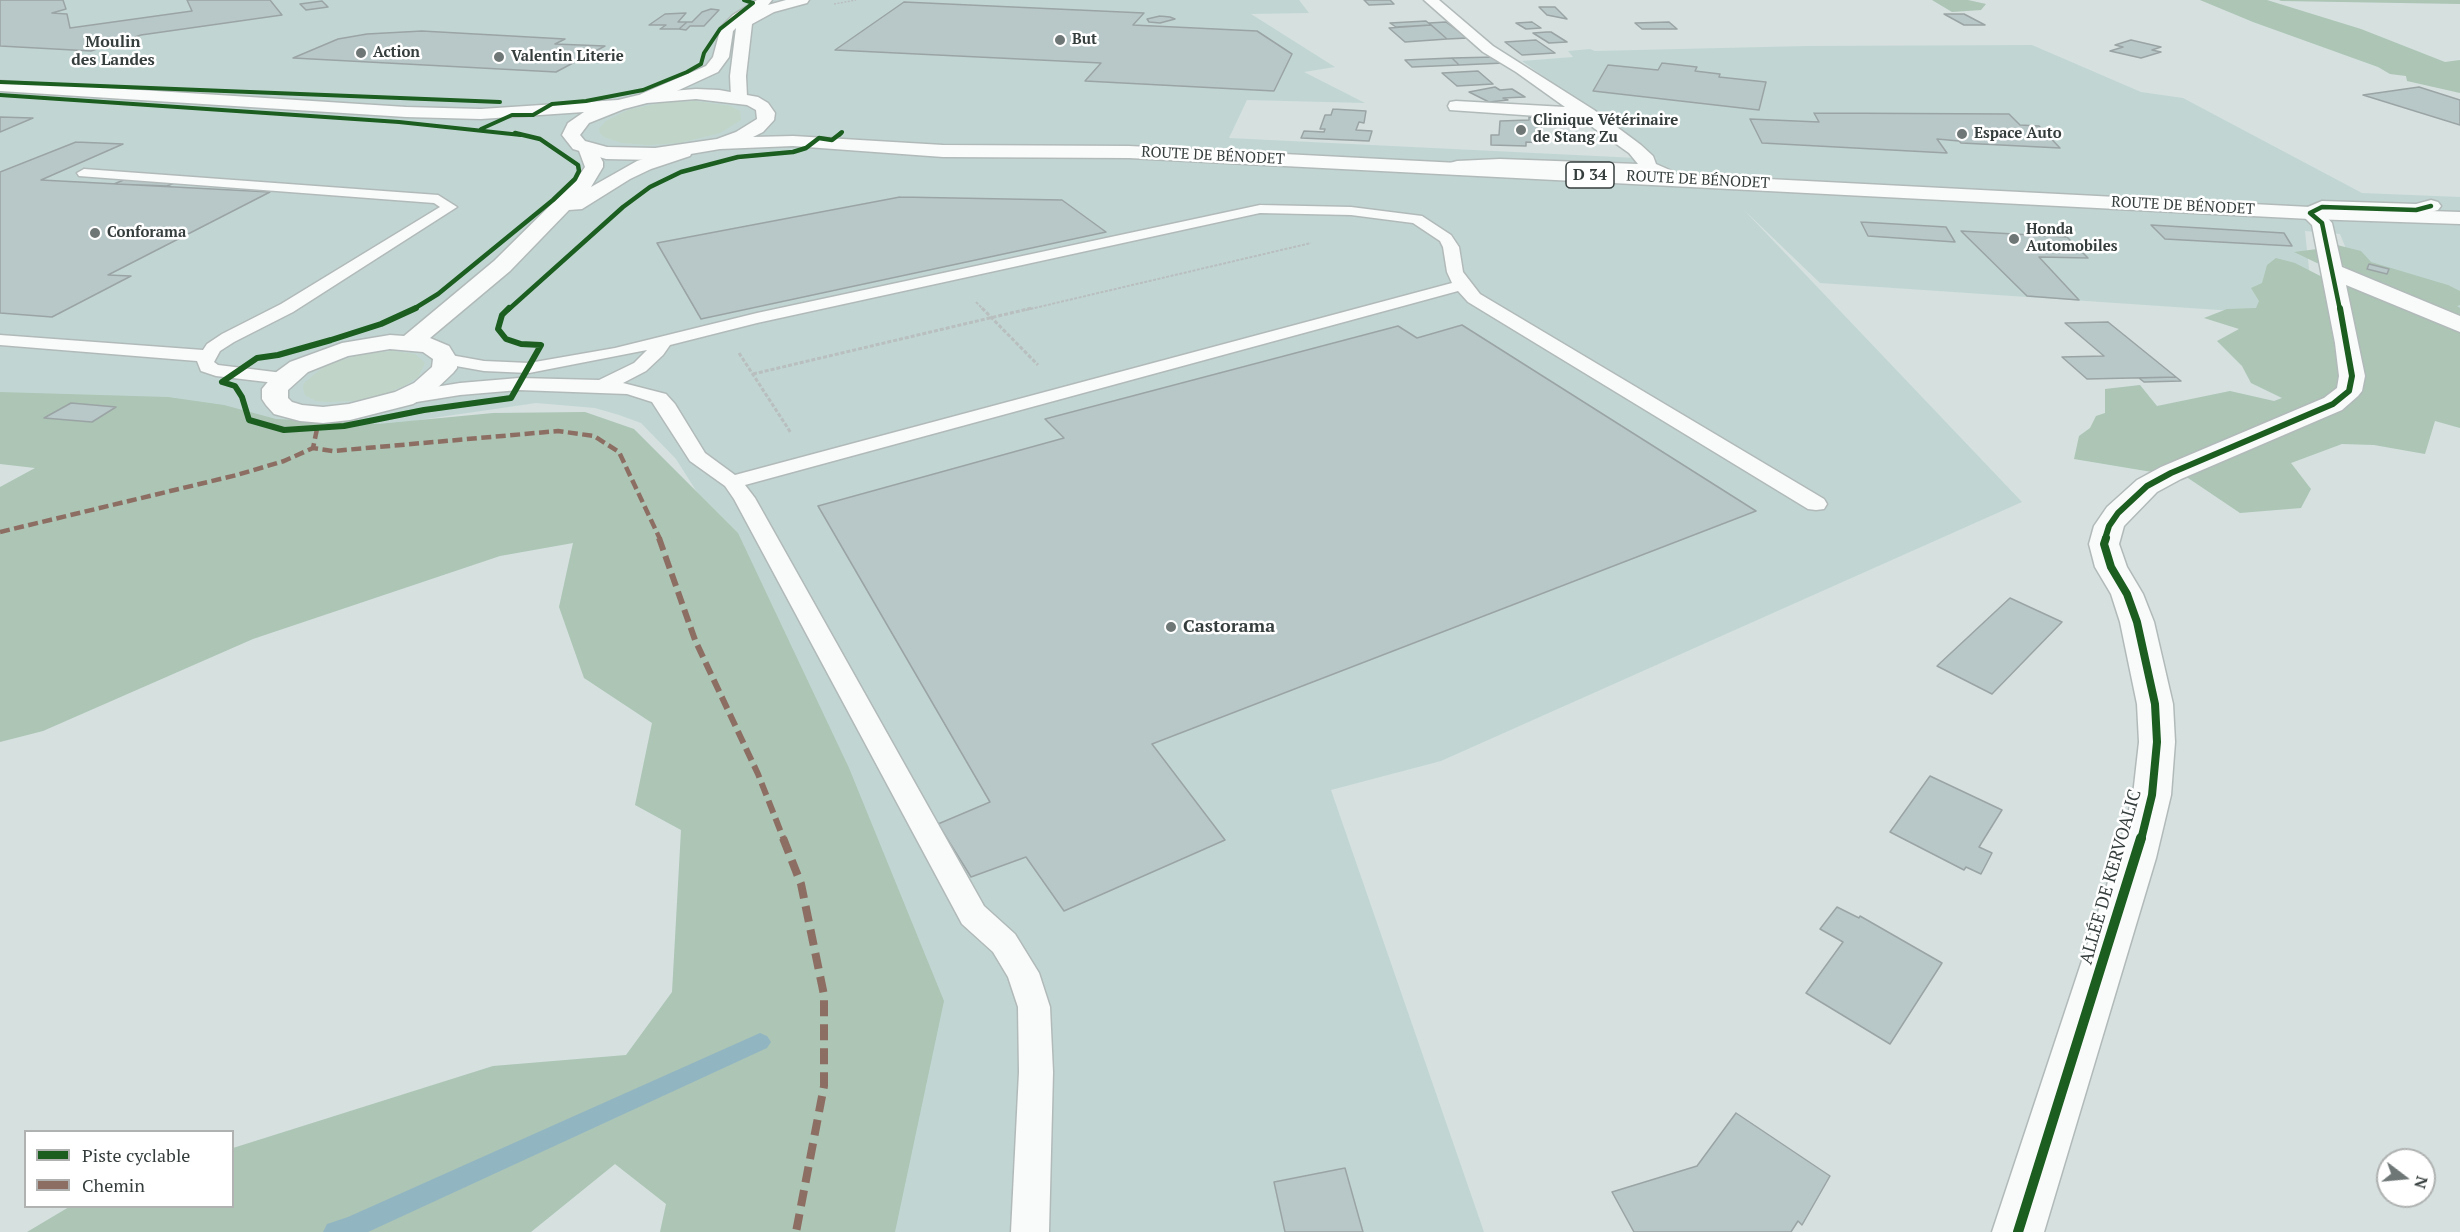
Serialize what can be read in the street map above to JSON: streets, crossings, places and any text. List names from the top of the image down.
{
  "streets": {
    "main road": ["ROUTE DE BÉNODET", "D 34", "ALLÉE DE KERVOALIC"]
  },
  "crossings": [
    ["ROUTE DE BÉNODET", "ALLÉE DE KERVOALIC"]
  ],
  "districts": ["Moulin des Landes"],
  "places": [
    "But",
    "Action",
    "Valentin Literie",
    "Clinique Vétérinaire de Stang Zu",
    "Espace Auto",
    "Conforama",
    "Honda Automobiles",
    "Castorama"
  ],
  "legend": ["Piste cyclable", "Chemin"],
  "north": "right"
}
